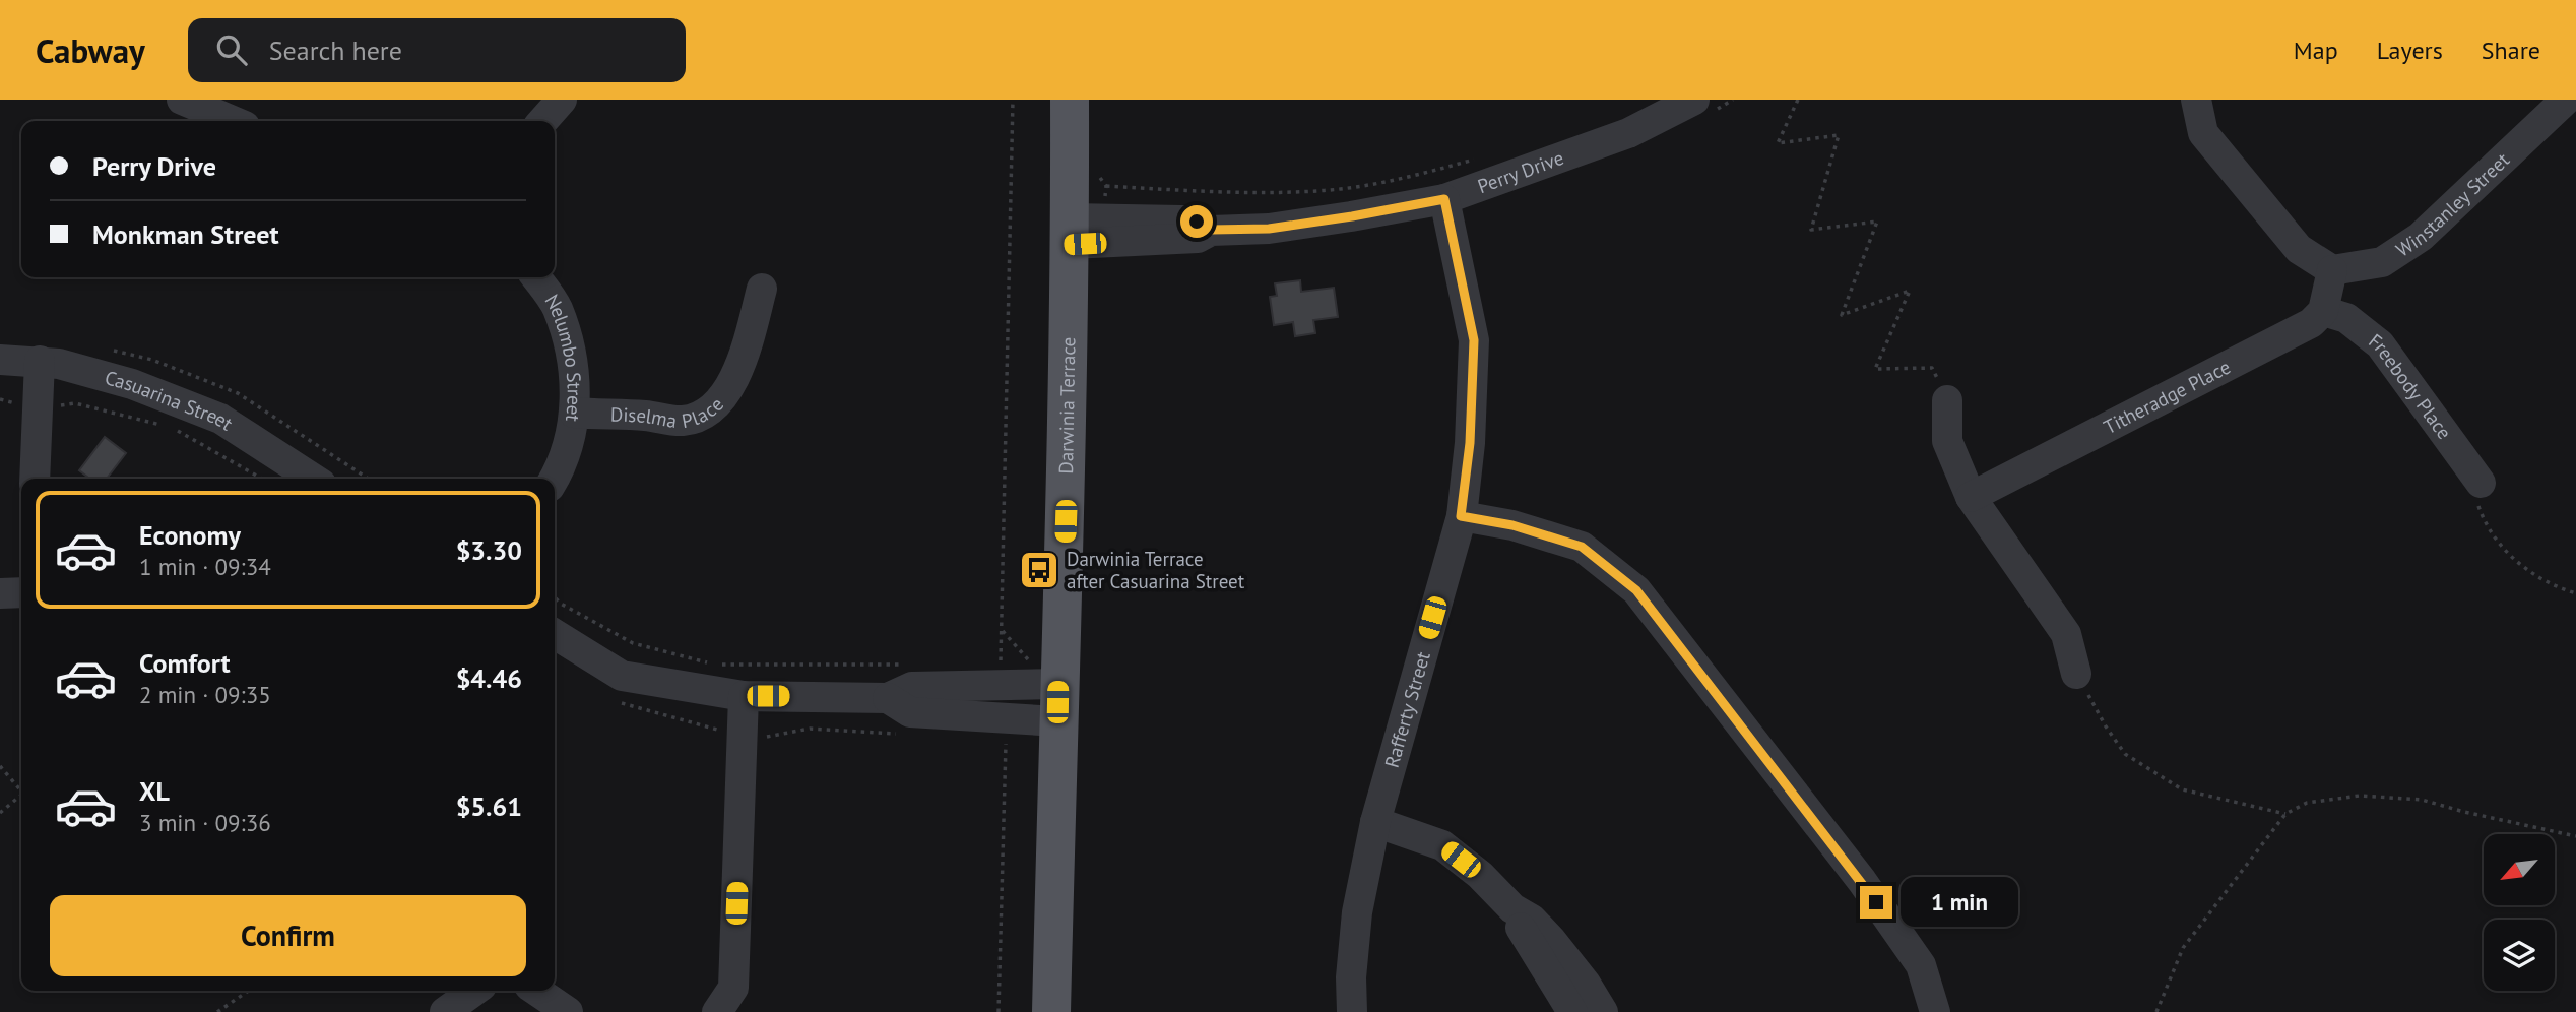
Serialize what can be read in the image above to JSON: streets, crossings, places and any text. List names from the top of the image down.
{
  "streets": {
    "main road": ["Darwinia Terrace"],
    "street": [
      "Perry Drive",
      "Winstanley Street",
      "Nelumbo Street",
      "Freebody Place",
      "Titheradge Place",
      "Casuarina Street",
      "Diselma Place",
      "Rafferty Street"
    ]
  },
  "crossings": [
    ["Perry Drive", "Darwinia Terrace"],
    ["Perry Drive", "Rafferty Street"],
    ["Nelumbo Street", "Diselma Place"],
    ["Freebody Place", "Titheradge Place"]
  ],
  "places": {
    "bus stop": ["Darwinia Terrace after Casuarina Street"]
  },
  "north": "bottom left",
  "page": {
    "header": "Cabway",
    "search": "Search here",
    "nav": ["Map", "Layers", "Share"],
    "banner": ["Perry Drive", "Monkman Street"],
    "list": [
      {
        "name": "Economy",
        "note": "1 min · 09:34",
        "value": "$3.30"
      },
      {
        "name": "Comfort",
        "note": "2 min · 09:35",
        "value": "$4.46"
      },
      {
        "name": "XL",
        "note": "3 min · 09:36",
        "value": "$5.61"
      }
    ],
    "bubble": "1 min",
    "buttons": "Confirm"
  }
}
